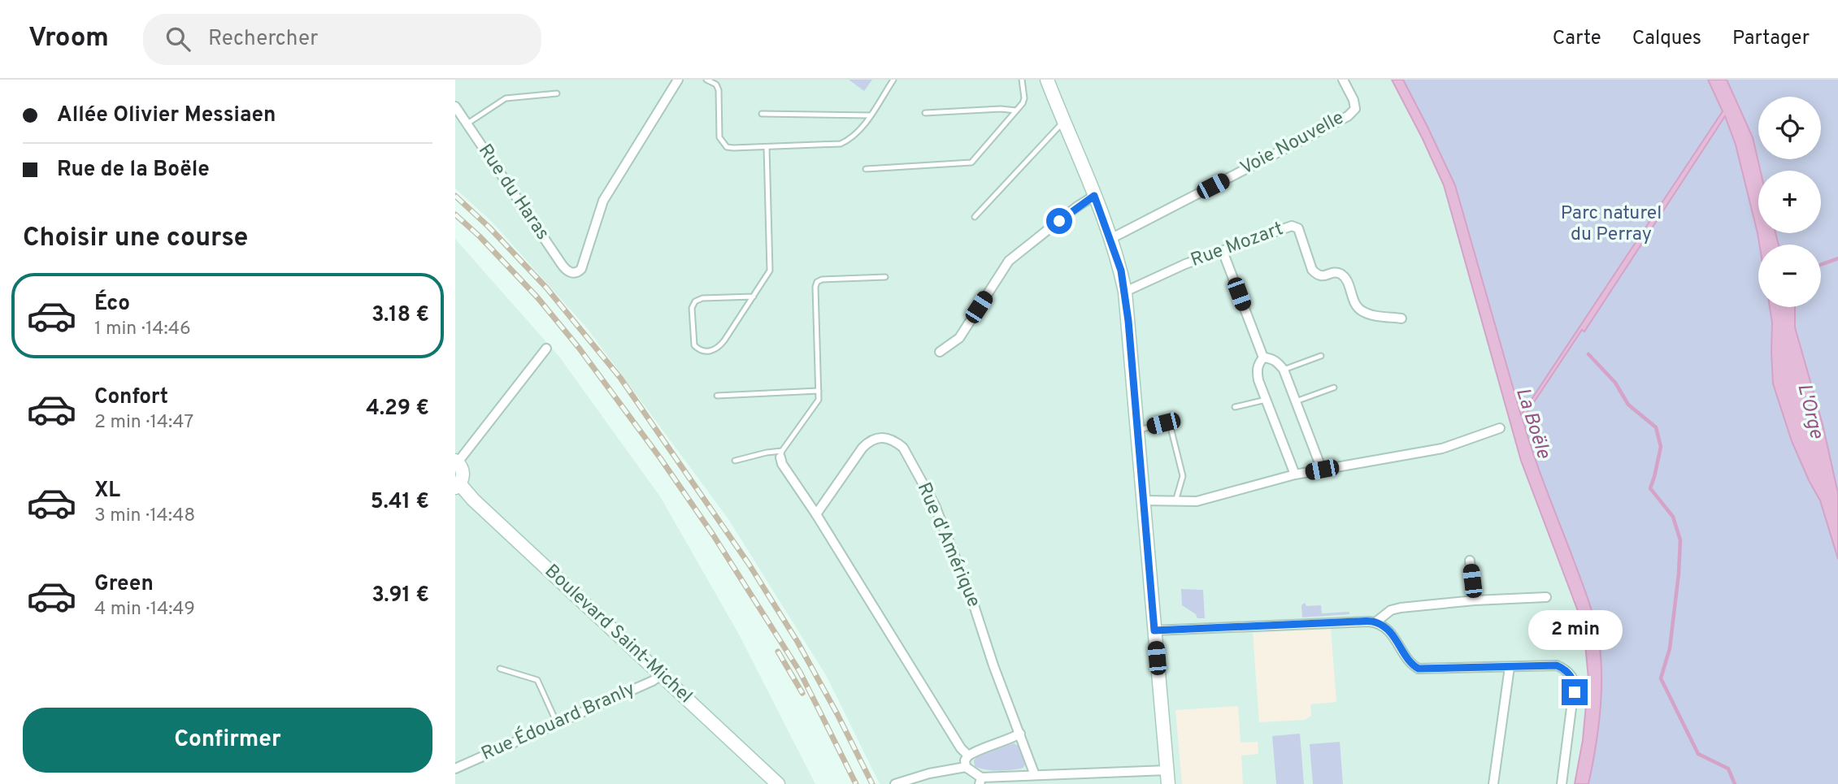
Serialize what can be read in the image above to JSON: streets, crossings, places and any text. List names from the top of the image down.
{
  "streets": {
    "main road": ["Boulevard Saint-Michel"],
    "street": [
      "Voie Nouvelle",
      "Rue du Haras",
      "Rue Mozart",
      "Rue d'Amérique",
      "Rue Édouard Branly"
    ]
  },
  "crossings": [
    ["Boulevard Saint-Michel", "Rue Édouard Branly"]
  ],
  "water": ["L'Orge", "La Boële"],
  "parks": ["Parc naturel du Perray"],
  "page": {
    "header": "Vroom",
    "search": "Rechercher",
    "nav": ["Carte", "Calques", "Partager"],
    "banner": ["Allée Olivier Messiaen", "Rue de la Boële"],
    "map_buttons": ["+", "−"],
    "heading": "Choisir une course",
    "list": [
      {
        "name": "Éco",
        "note": "1 min · 14:46",
        "value": "3.18 €"
      },
      {
        "name": "Confort",
        "note": "2 min · 14:47",
        "value": "4.29 €"
      },
      {
        "name": "XL",
        "note": "3 min · 14:48",
        "value": "5.41 €"
      },
      {
        "name": "Green",
        "note": "4 min · 14:49",
        "value": "3.91 €"
      }
    ],
    "bubble": "2 min",
    "buttons": "Confirmer"
  }
}
